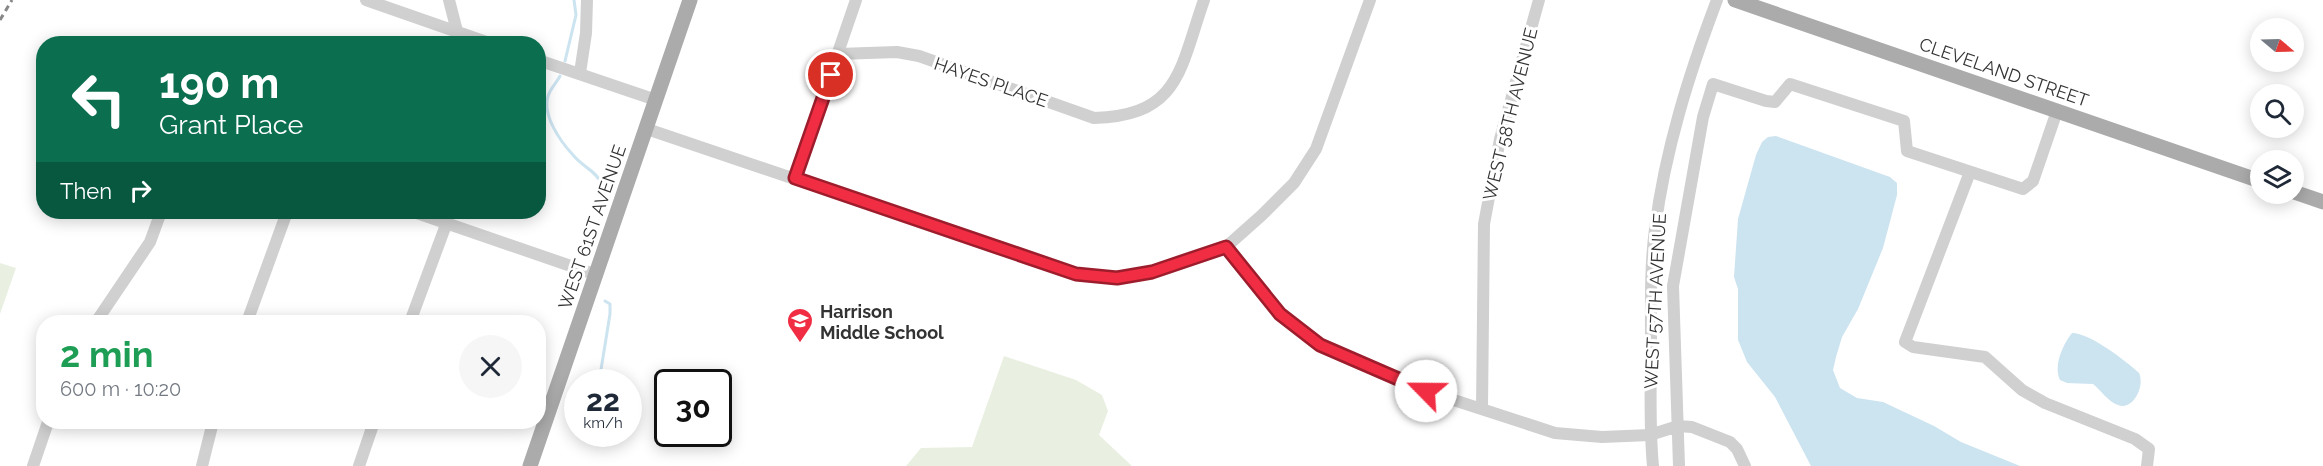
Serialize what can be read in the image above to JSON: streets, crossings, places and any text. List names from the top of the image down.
{
  "streets": {
    "main road": ["CLEVELAND STREET", "WEST 61ST AVENUE"],
    "street": ["HAYES PLACE", "WEST 58TH AVENUE", "WEST 57TH AVENUE"]
  },
  "places": {
    "school or university": ["Harrison Middle School"]
  },
  "north": "right",
  "page": {
    "turn": ["190 m", "Grant Place"],
    "then": "Then",
    "heading": ["2 min", "600 m · 10:20"],
    "speed": "22 km/h",
    "limit": "30"
  }
}
